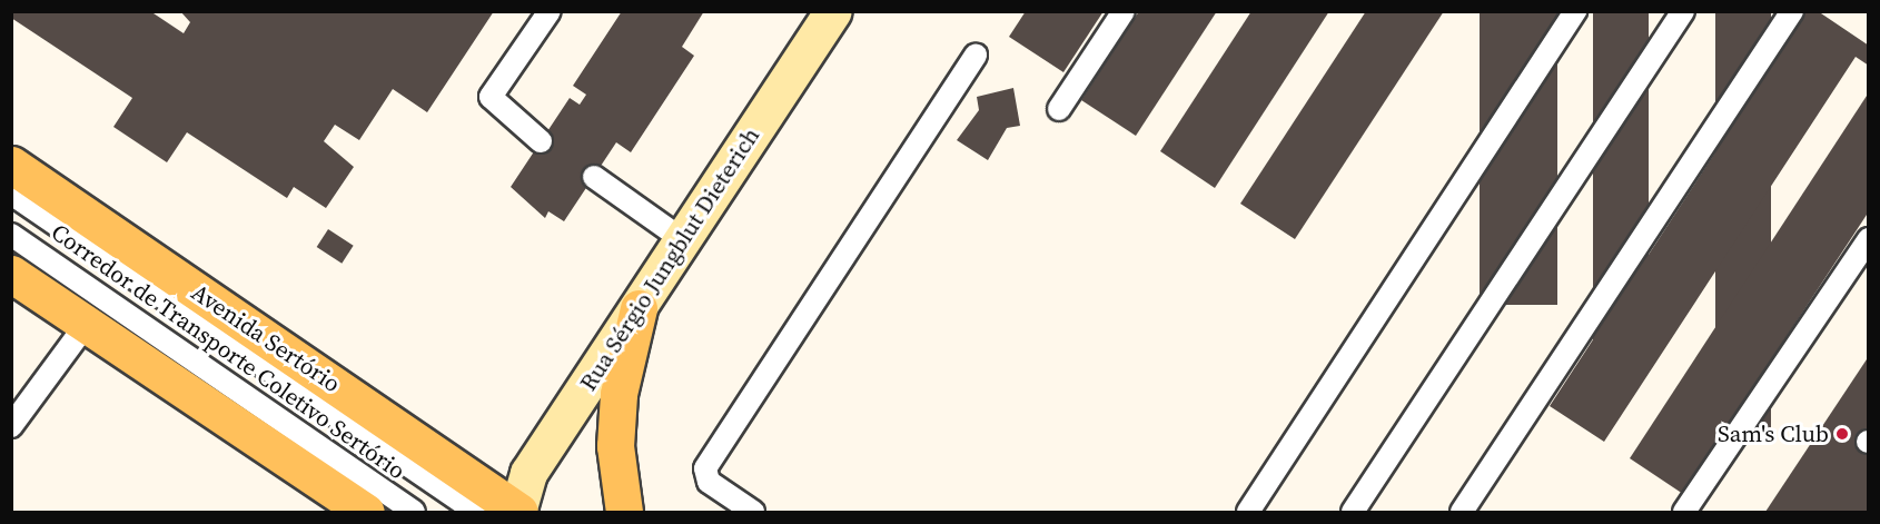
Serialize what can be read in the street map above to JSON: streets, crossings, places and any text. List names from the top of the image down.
{
  "streets": {
    "main road": ["Avenida Sertório"],
    "street": ["Rua Sérgio Jungblut Dieterich"],
    "lane": ["Corredor de Transporte Coletivo Sertório"]
  },
  "crossings": [
    ["Rua Sérgio Jungblut Dieterich", "Avenida Sertório"]
  ],
  "places": ["Sam's Club"]
}
